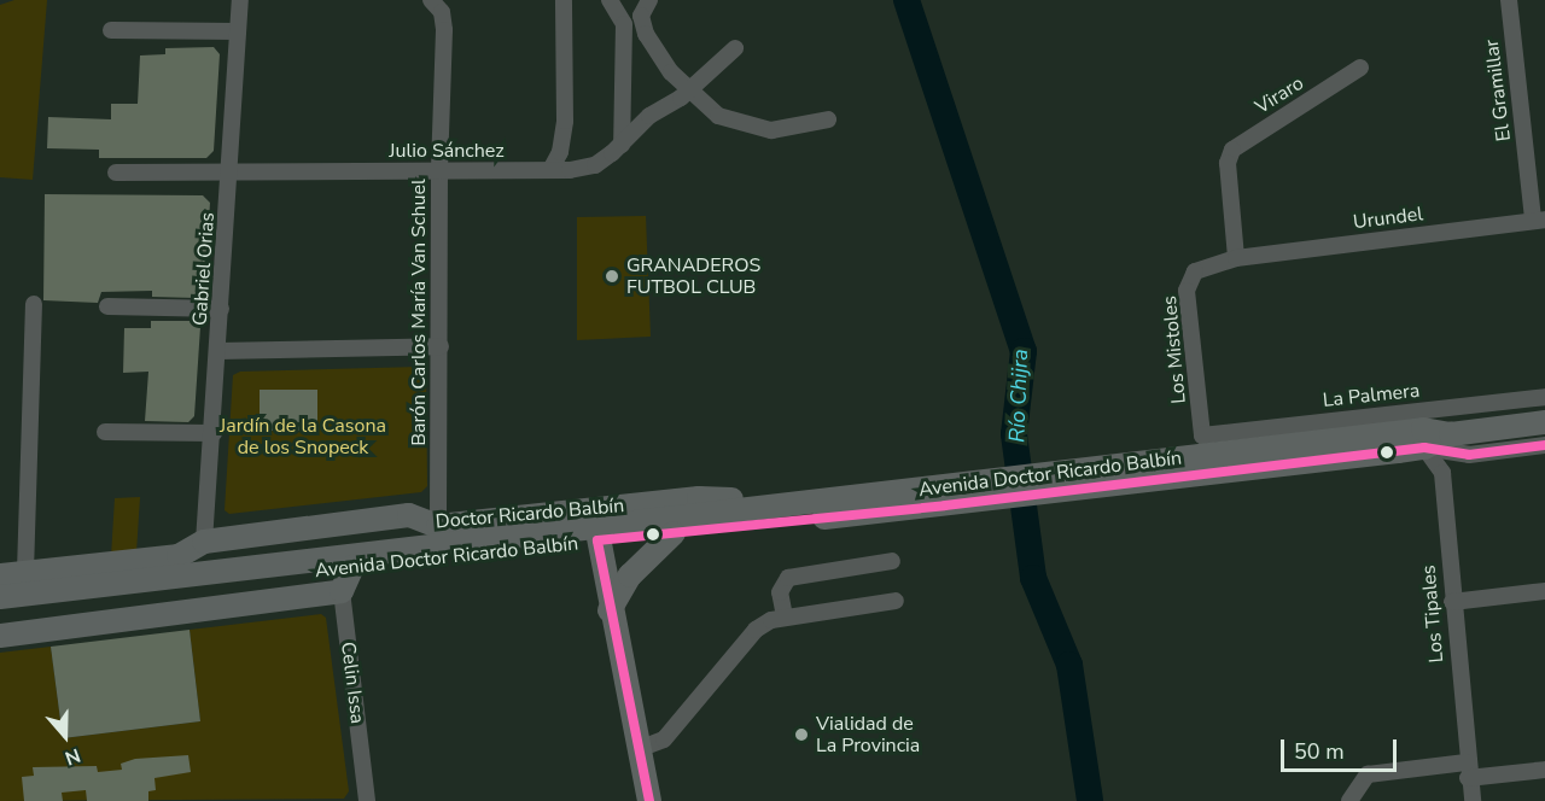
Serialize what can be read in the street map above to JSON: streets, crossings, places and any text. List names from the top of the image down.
{
  "streets": {
    "main road": ["Avenida Doctor Ricardo Balbín", "Doctor Ricardo Balbín"],
    "street": [
      "El Gramillar",
      "Viraro",
      "Julio Sánchez",
      "Urundel",
      "Gabriel Orias",
      "Barón Carlos María Van Schuel",
      "Los Mistoles",
      "La Palmera",
      "Los Tipales",
      "Celin Issa"
    ]
  },
  "crossings": [
    ["El Gramillar", "Urundel"],
    ["Viraro", "Urundel"],
    ["Viraro", "Los Mistoles"],
    ["Julio Sánchez", "Gabriel Orias"],
    ["Julio Sánchez", "Barón Carlos María Van Schuel"],
    ["Urundel", "Los Mistoles"],
    ["Gabriel Orias", "Doctor Ricardo Balbín"],
    ["Barón Carlos María Van Schuel", "Doctor Ricardo Balbín"],
    ["Los Mistoles", "La Palmera"],
    ["Los Mistoles", "Avenida Doctor Ricardo Balbín"],
    ["La Palmera", "Avenida Doctor Ricardo Balbín"],
    ["Avenida Doctor Ricardo Balbín", "Doctor Ricardo Balbín"],
    ["Avenida Doctor Ricardo Balbín", "Los Tipales"]
  ],
  "water": ["Río Chijra"],
  "parks": ["Jardín de la Casona de los Snopeck"],
  "places": ["GRANADEROS FUTBOL CLUB", "Vialidad de La Provincia"],
  "scale_bar": "50 m",
  "north": "bottom"
}
